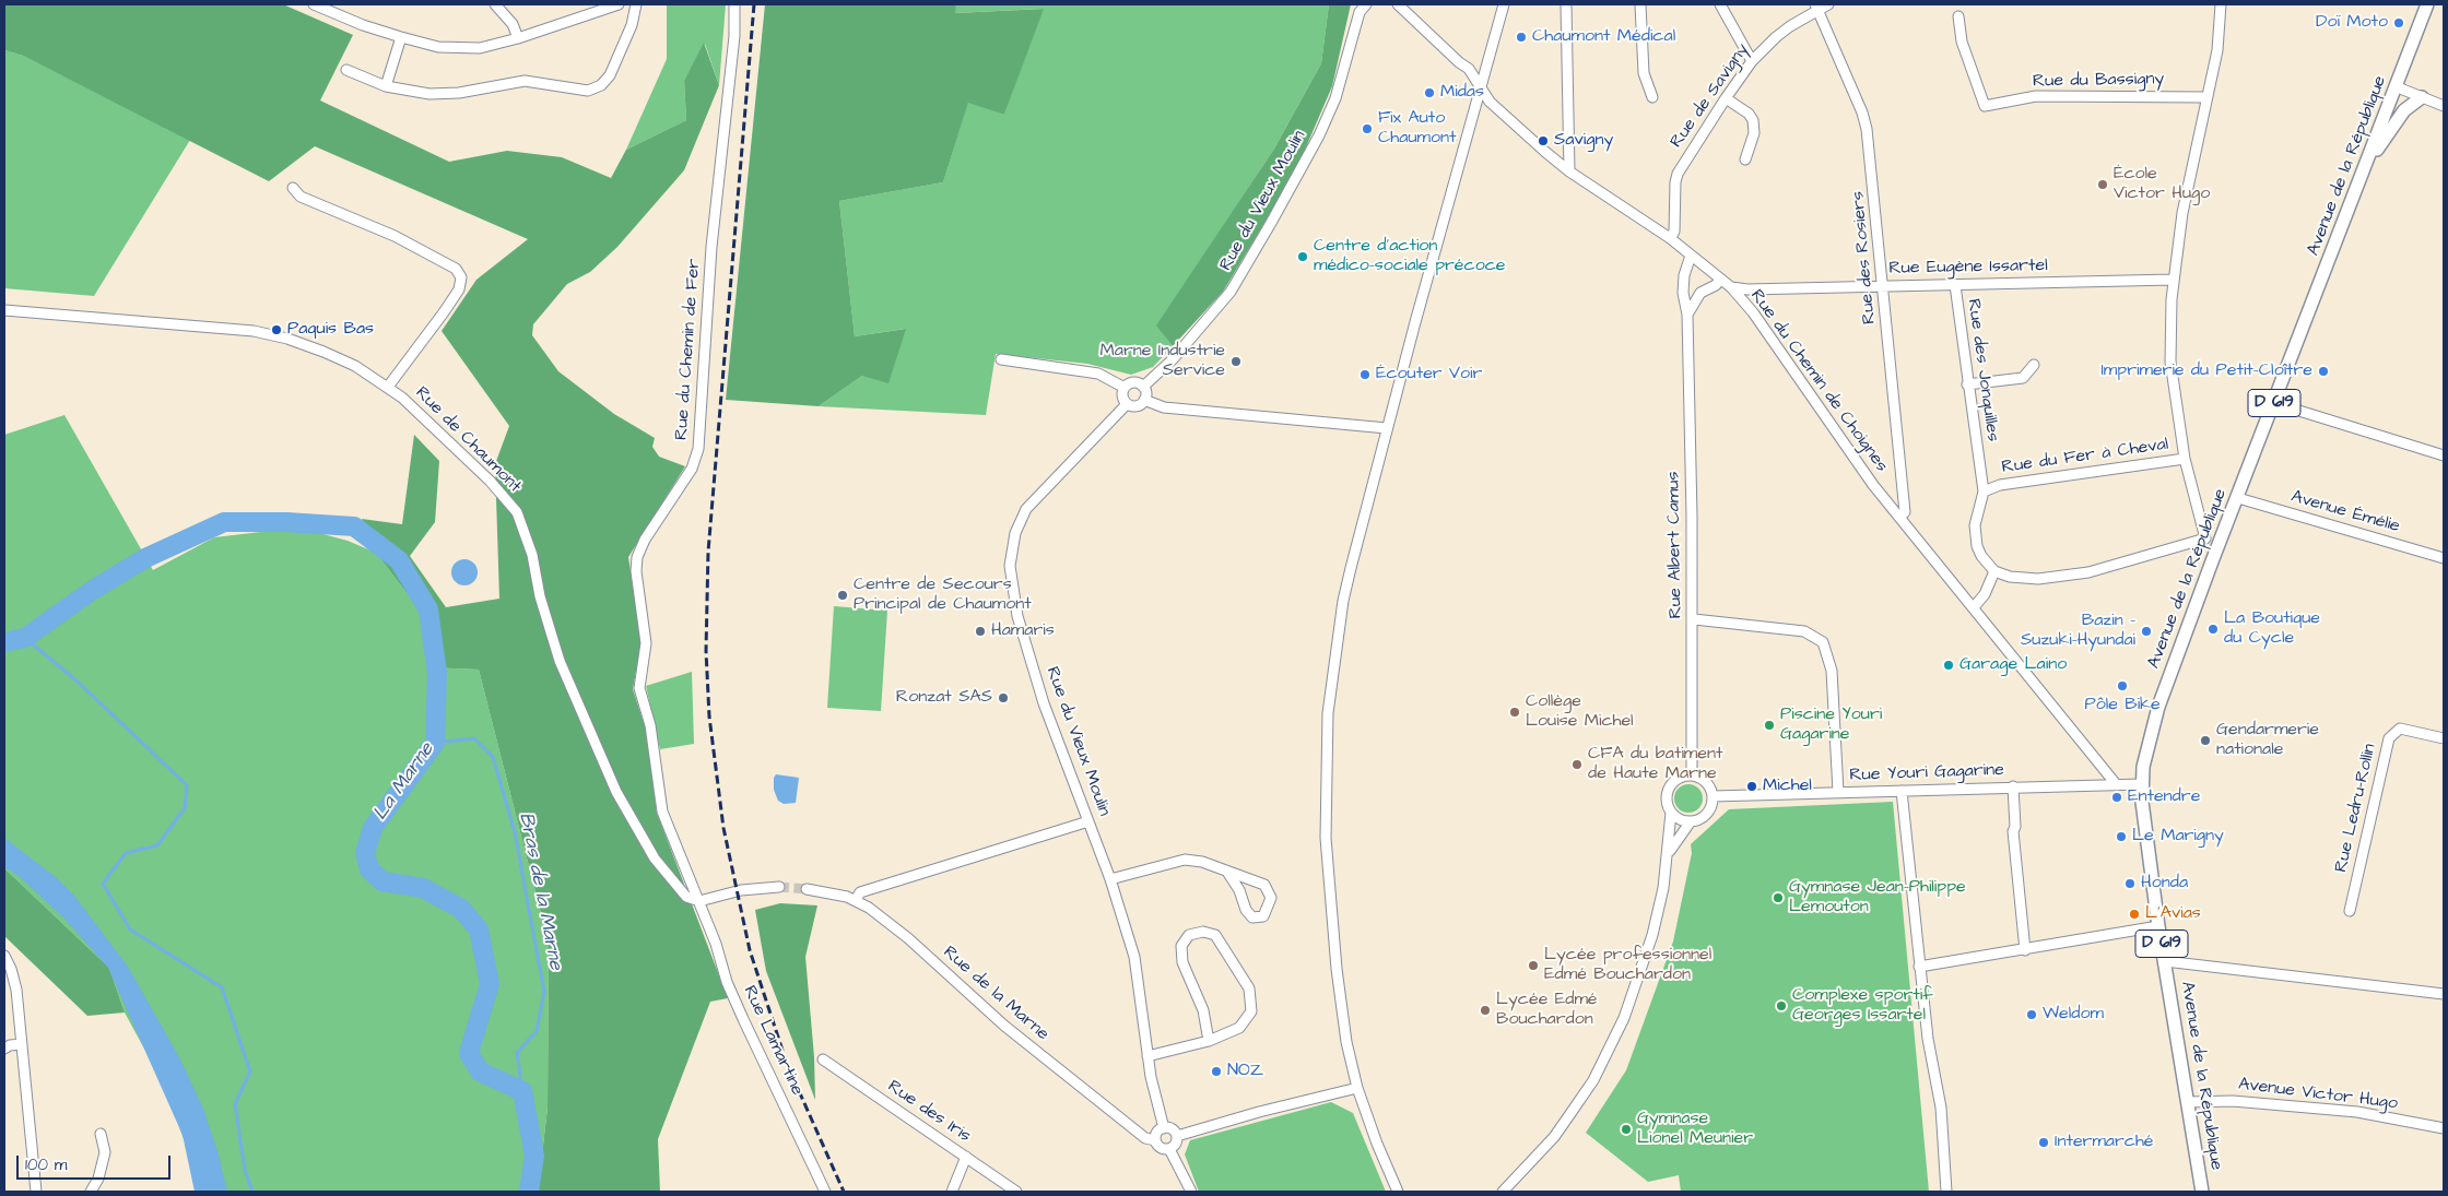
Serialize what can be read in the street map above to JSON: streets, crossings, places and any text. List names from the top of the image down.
{
  "streets": {
    "main road": ["Avenue de la République", "D 619"],
    "street": [
      "Rue du Bassigny",
      "Rue de Savigny",
      "Rue du Vieux Moulin",
      "Rue des Rosiers",
      "Rue Eugène Issartel",
      "Rue du Chemin de Fer",
      "Rue des Jonquilles",
      "Rue du Chemin de Choignes",
      "Rue de Chaumont",
      "Rue du Fer à Cheval",
      "Avenue Émélie",
      "Rue Albert Camus",
      "Rue Youri Gagarine",
      "Rue Ledru-Rollin",
      "Rue de la Marne",
      "Rue Lamartine",
      "Avenue Victor Hugo",
      "Rue des Iris"
    ]
  },
  "crossings": [
    ["Rue de Savigny", "Rue des Rosiers"],
    ["Rue de Savigny", "Rue du Chemin de Choignes"],
    ["Avenue de la République", "Avenue Émélie"],
    ["Avenue de la République", "Rue Youri Gagarine"],
    ["Avenue de la République", "Avenue Victor Hugo"],
    ["Rue du Vieux Moulin", "Rue de la Marne"],
    ["Rue des Rosiers", "Rue Eugène Issartel"],
    ["Rue des Rosiers", "Rue du Chemin de Choignes"],
    ["Rue Eugène Issartel", "Rue des Jonquilles"],
    ["Rue Eugène Issartel", "Rue du Chemin de Choignes"],
    ["Rue du Chemin de Fer", "Rue de Chaumont"],
    ["Rue du Chemin de Fer", "Rue Lamartine"],
    ["Rue des Jonquilles", "Rue du Fer à Cheval"],
    ["Rue du Chemin de Choignes", "Rue Albert Camus"],
    ["Rue du Chemin de Choignes", "Rue Youri Gagarine"],
    ["Rue de Chaumont", "Rue Lamartine"],
    ["Rue Albert Camus", "Rue Youri Gagarine"]
  ],
  "water": ["La Marne", "Bras de la Marne"],
  "places": [
    "Doï Moto",
    "Chaumont Médical",
    "Midas",
    "Fix Auto Chaumont",
    "Savigny",
    "École Victor Hugo",
    "Centre d’action médico-sociale précoce",
    "Paquis Bas",
    "Marne Industrie Service",
    "Imprimerie du Petit-Cloître",
    "Écouter Voir",
    "Centre de Secours Principal de Chaumont",
    "La Boutique du Cycle",
    "Hamaris",
    "Bazin - Suzuki-Hyundai",
    "Garage Laino",
    "Pôle Bike",
    "Ronzat SAS",
    "Collège Louise Michel",
    "Piscine Youri Gagarine",
    "Gendarmerie nationale",
    "CFA du batiment de Haute Marne",
    "Michel",
    "Entendre",
    "Le Marigny",
    "Honda",
    "Gymnase Jean-Philippe Lemouton",
    "L'Avias",
    "Lycée professionnel Edmé Bouchardon",
    "Complexe sportif Georges Issartel",
    "Lycée Edmé Bouchardon",
    "Weldom",
    "NOZ",
    "Gymnase Lionel Meunier",
    "Intermarché"
  ],
  "scale_bar": "100 m"
}
